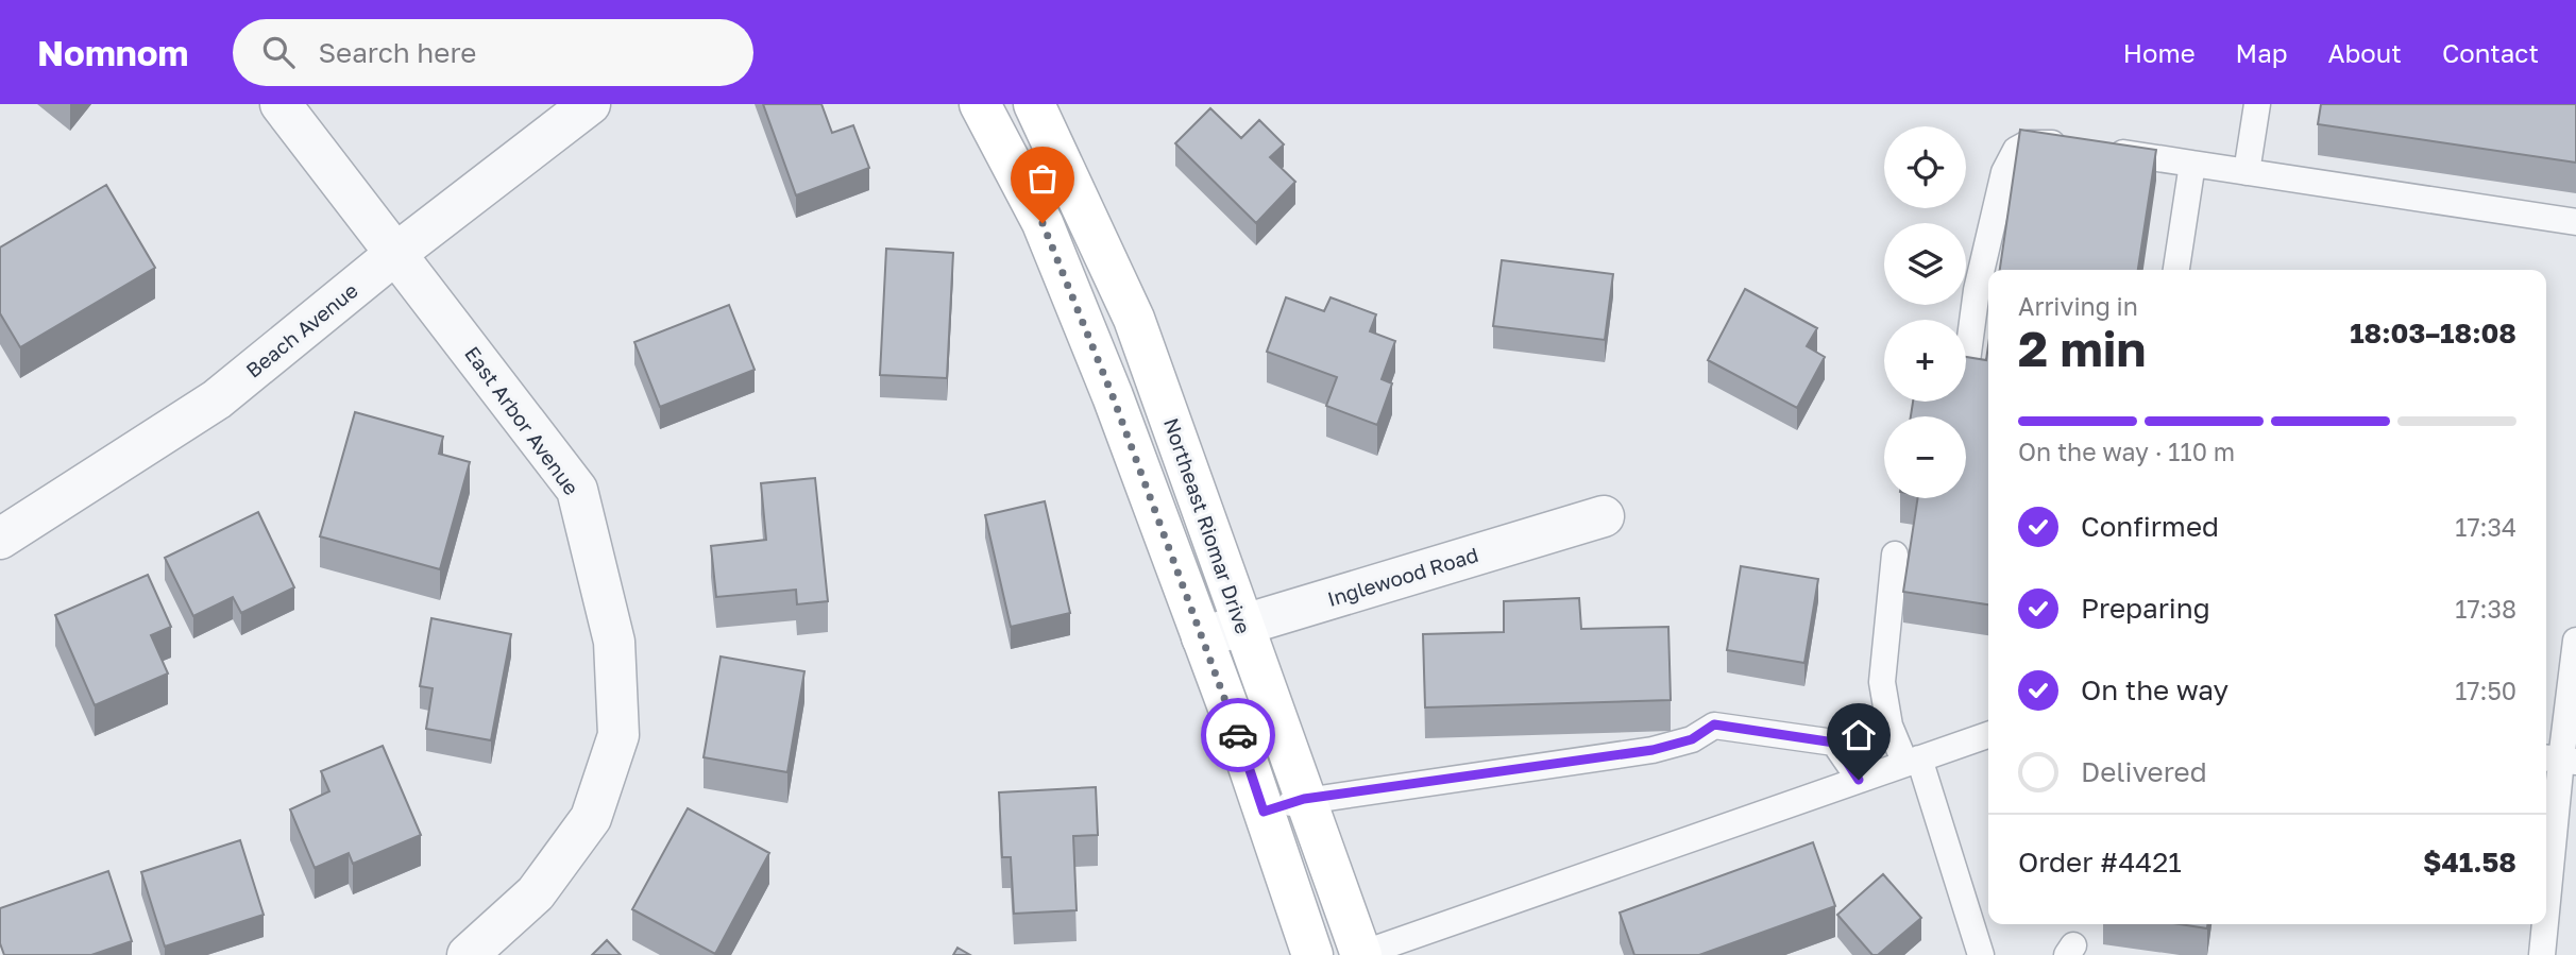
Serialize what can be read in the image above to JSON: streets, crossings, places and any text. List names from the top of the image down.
{
  "streets": {
    "street": [
      "Beach Avenue",
      "East Arbor Avenue",
      "Northeast Riomar Drive",
      "Inglewood Road"
    ]
  },
  "crossings": [
    ["Beach Avenue", "East Arbor Avenue"],
    ["Northeast Riomar Drive", "Inglewood Road"]
  ],
  "page": {
    "header": "Nomnom",
    "search": "Search here",
    "nav": [
      "Home",
      "Map",
      "About",
      "Contact"
    ],
    "map_buttons": ["+", "−"],
    "heading": ["2 min", "Arriving in", "18:03–18:08"],
    "panel": ["Order #4421", "$41.58"],
    "bar": "On the way · 110 m",
    "list": [
      ["Confirmed", "17:34"],
      ["Preparing", "17:38"],
      ["On the way", "17:50"],
      "Delivered"
    ]
  }
}
